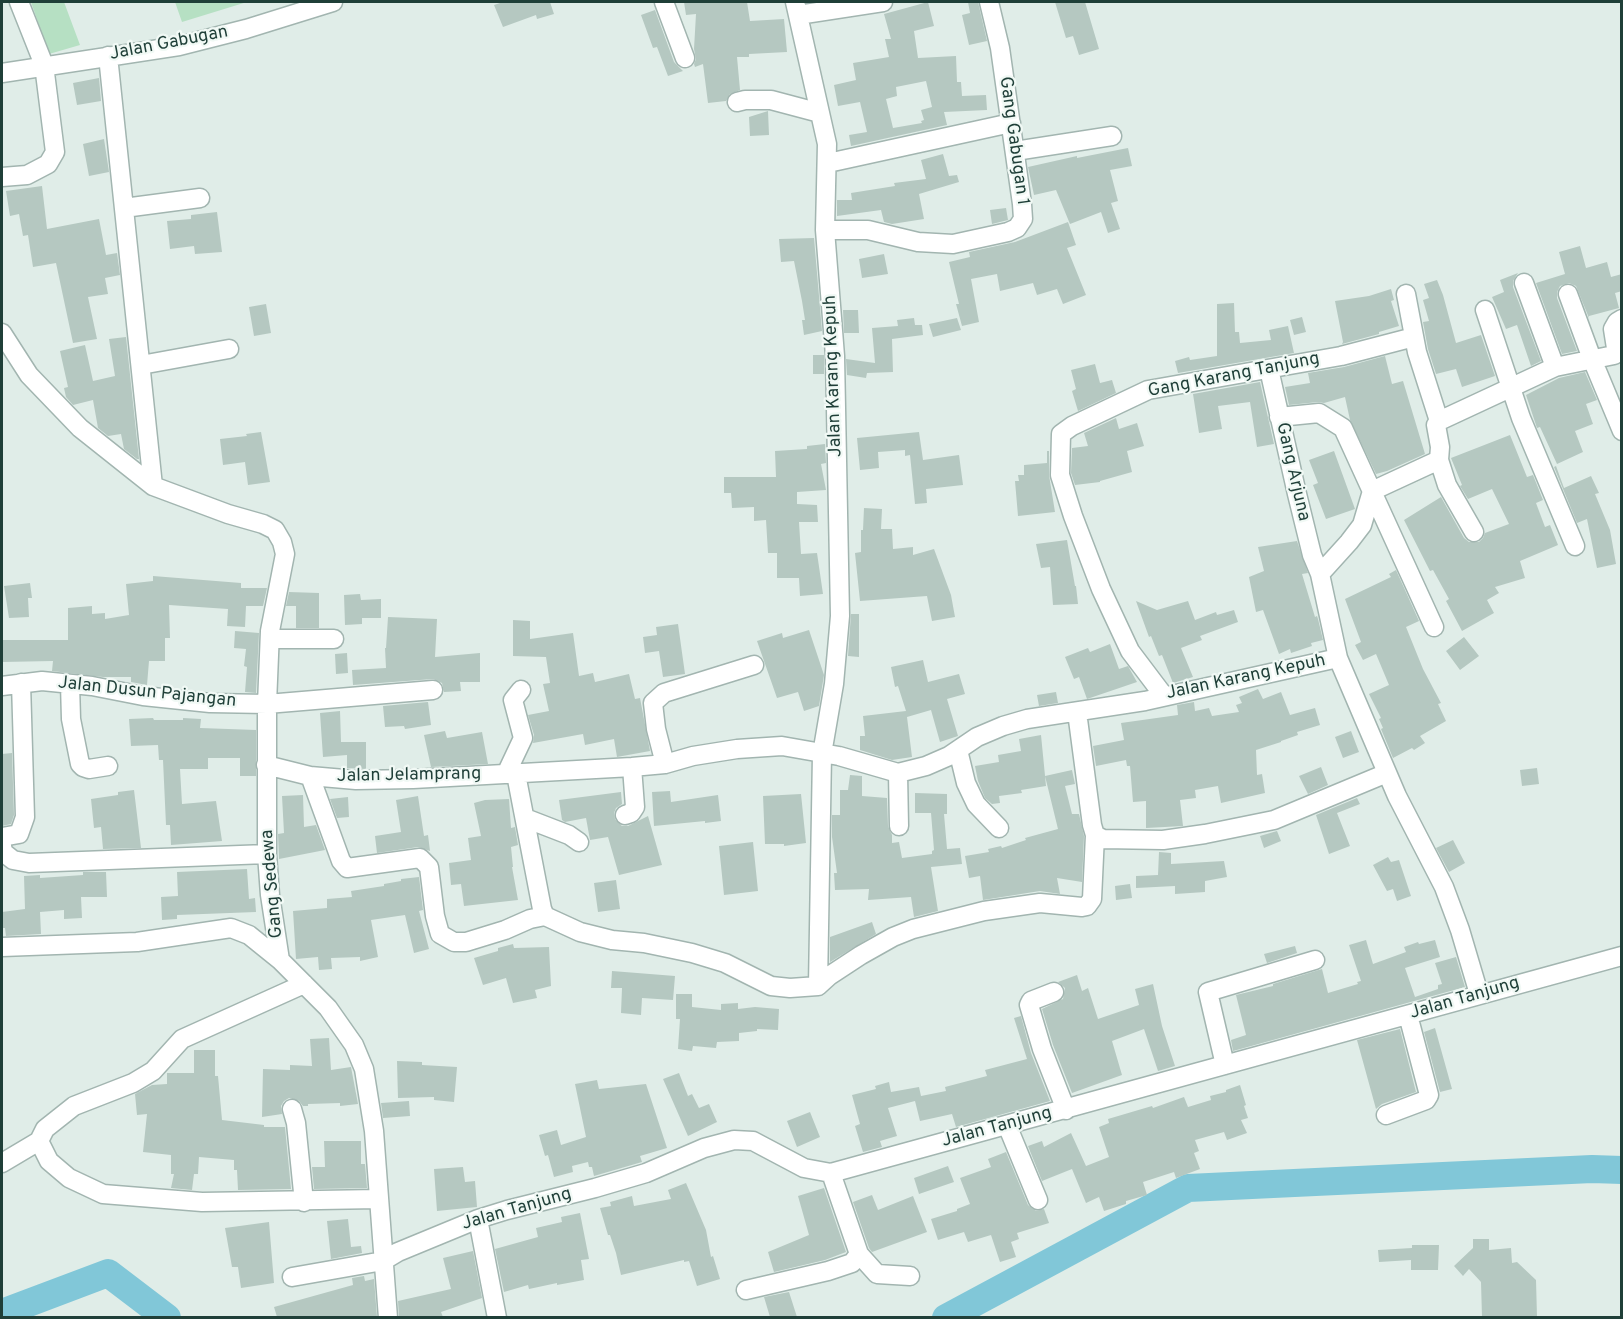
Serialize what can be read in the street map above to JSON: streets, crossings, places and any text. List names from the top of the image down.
{
  "streets": {
    "street": [
      "Jalan Gabugan",
      "Gang Gabugan 1",
      "Jalan Karang Kepuh",
      "Gang Karang Tanjung",
      "Gang Arjuna",
      "Jalan Dusun Pajangan",
      "Jalan Jelamprang",
      "Gang Sedewa",
      "Jalan Tanjung"
    ]
  },
  "crossings": [
    ["Gang Gabugan 1", "Jalan Karang Kepuh"],
    ["Jalan Karang Kepuh", "Gang Karang Tanjung"],
    ["Jalan Karang Kepuh", "Gang Arjuna"],
    ["Jalan Karang Kepuh", "Jalan Jelamprang"],
    ["Gang Karang Tanjung", "Gang Arjuna"],
    ["Jalan Jelamprang", "Gang Sedewa"],
    ["Gang Sedewa", "Jalan Tanjung"]
  ]
}
